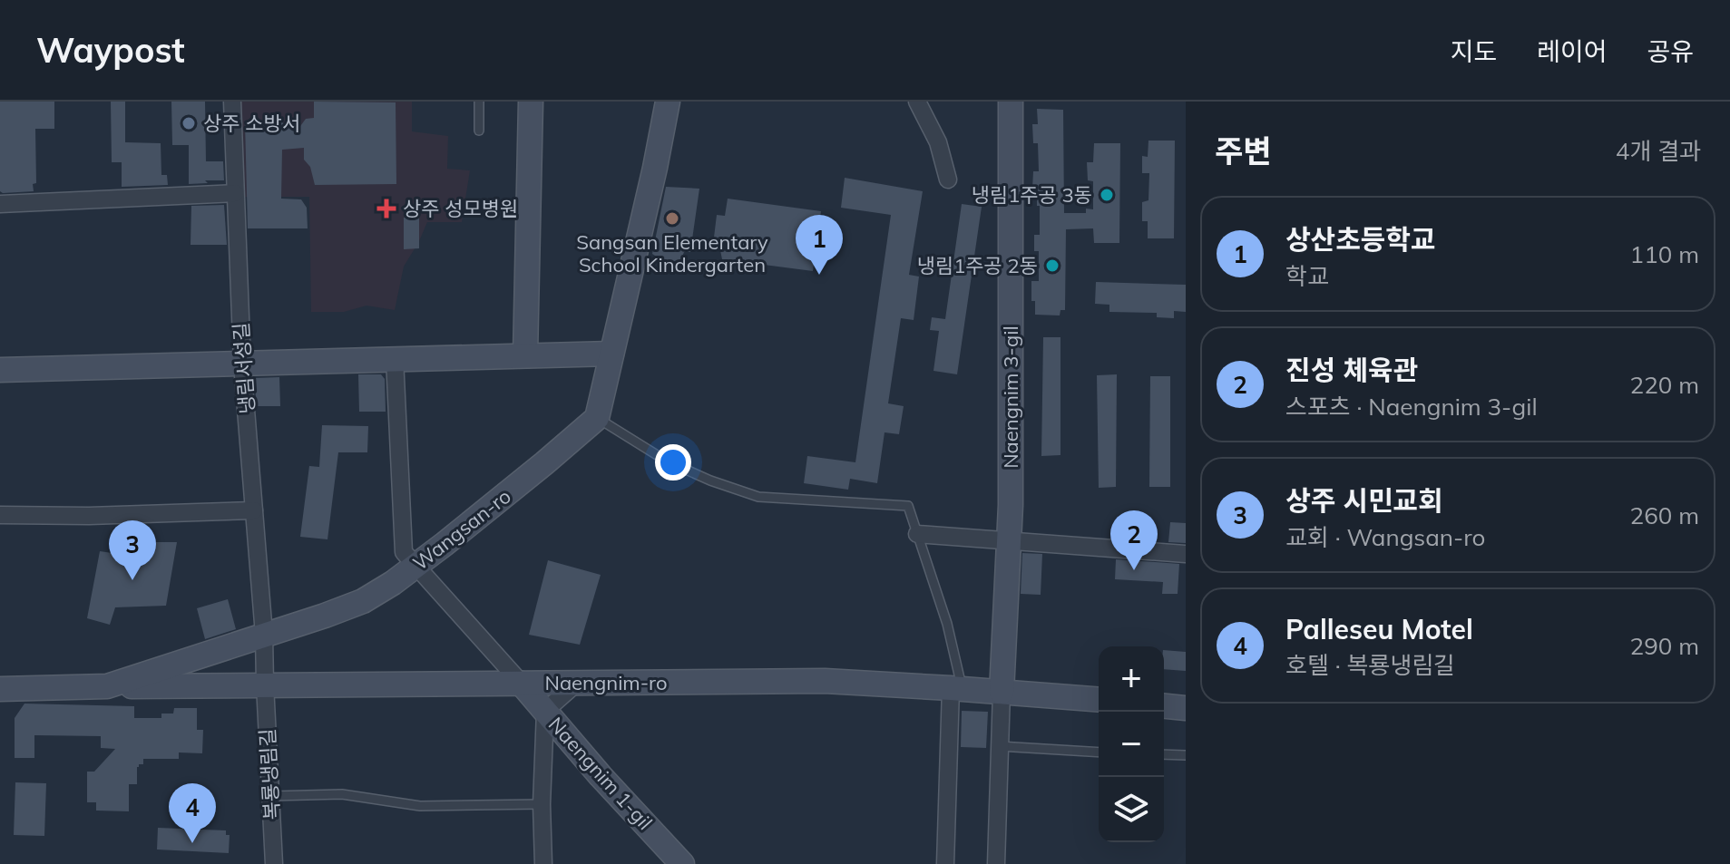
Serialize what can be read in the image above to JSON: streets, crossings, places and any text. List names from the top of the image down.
{
  "streets": {
    "street": [
      "냉림서성길",
      "Naengnim 3-gil",
      "Wangsan-ro",
      "Naengnim-ro",
      "Naengnim 1-gil",
      "복룡냉림길"
    ]
  },
  "crossings": [
    ["냉림서성길", "Wangsan-ro"],
    ["냉림서성길", "복룡냉림길"],
    ["Naengnim 3-gil", "Naengnim-ro"],
    ["Wangsan-ro", "Naengnim-ro"],
    ["Wangsan-ro", "Naengnim 1-gil"],
    ["Wangsan-ro", "복룡냉림길"],
    ["Naengnim-ro", "Naengnim 1-gil"],
    ["Naengnim-ro", "복룡냉림길"]
  ],
  "places": {
    "other": [
      "상주 소방서",
      "냉림1주공 3동",
      "Sangsan Elementary School Kindergarten",
      "냉림1주공 2동"
    ],
    "health": ["상주 성모병원"]
  },
  "page": {
    "header": "Waypost",
    "nav": ["지도", "레이어", "공유"],
    "heading": ["주변", "4개 결과"],
    "list": [
      {
        "mark": "1",
        "name": "상산초등학교",
        "note": "학교",
        "value": "110 m"
      },
      {
        "mark": "2",
        "name": "진성 체육관",
        "note": "스포츠 · Naengnim 3-gil",
        "value": "220 m"
      },
      {
        "mark": "3",
        "name": "상주 시민교회",
        "note": "교회 · Wangsan-ro",
        "value": "260 m"
      },
      {
        "mark": "4",
        "name": "Palleseu Motel",
        "note": "호텔 · 복룡냉림길",
        "value": "290 m"
      }
    ],
    "pins": [
      "1",
      "2",
      "3",
      "4"
    ],
    "map_buttons": ["+", "−"]
  }
}
